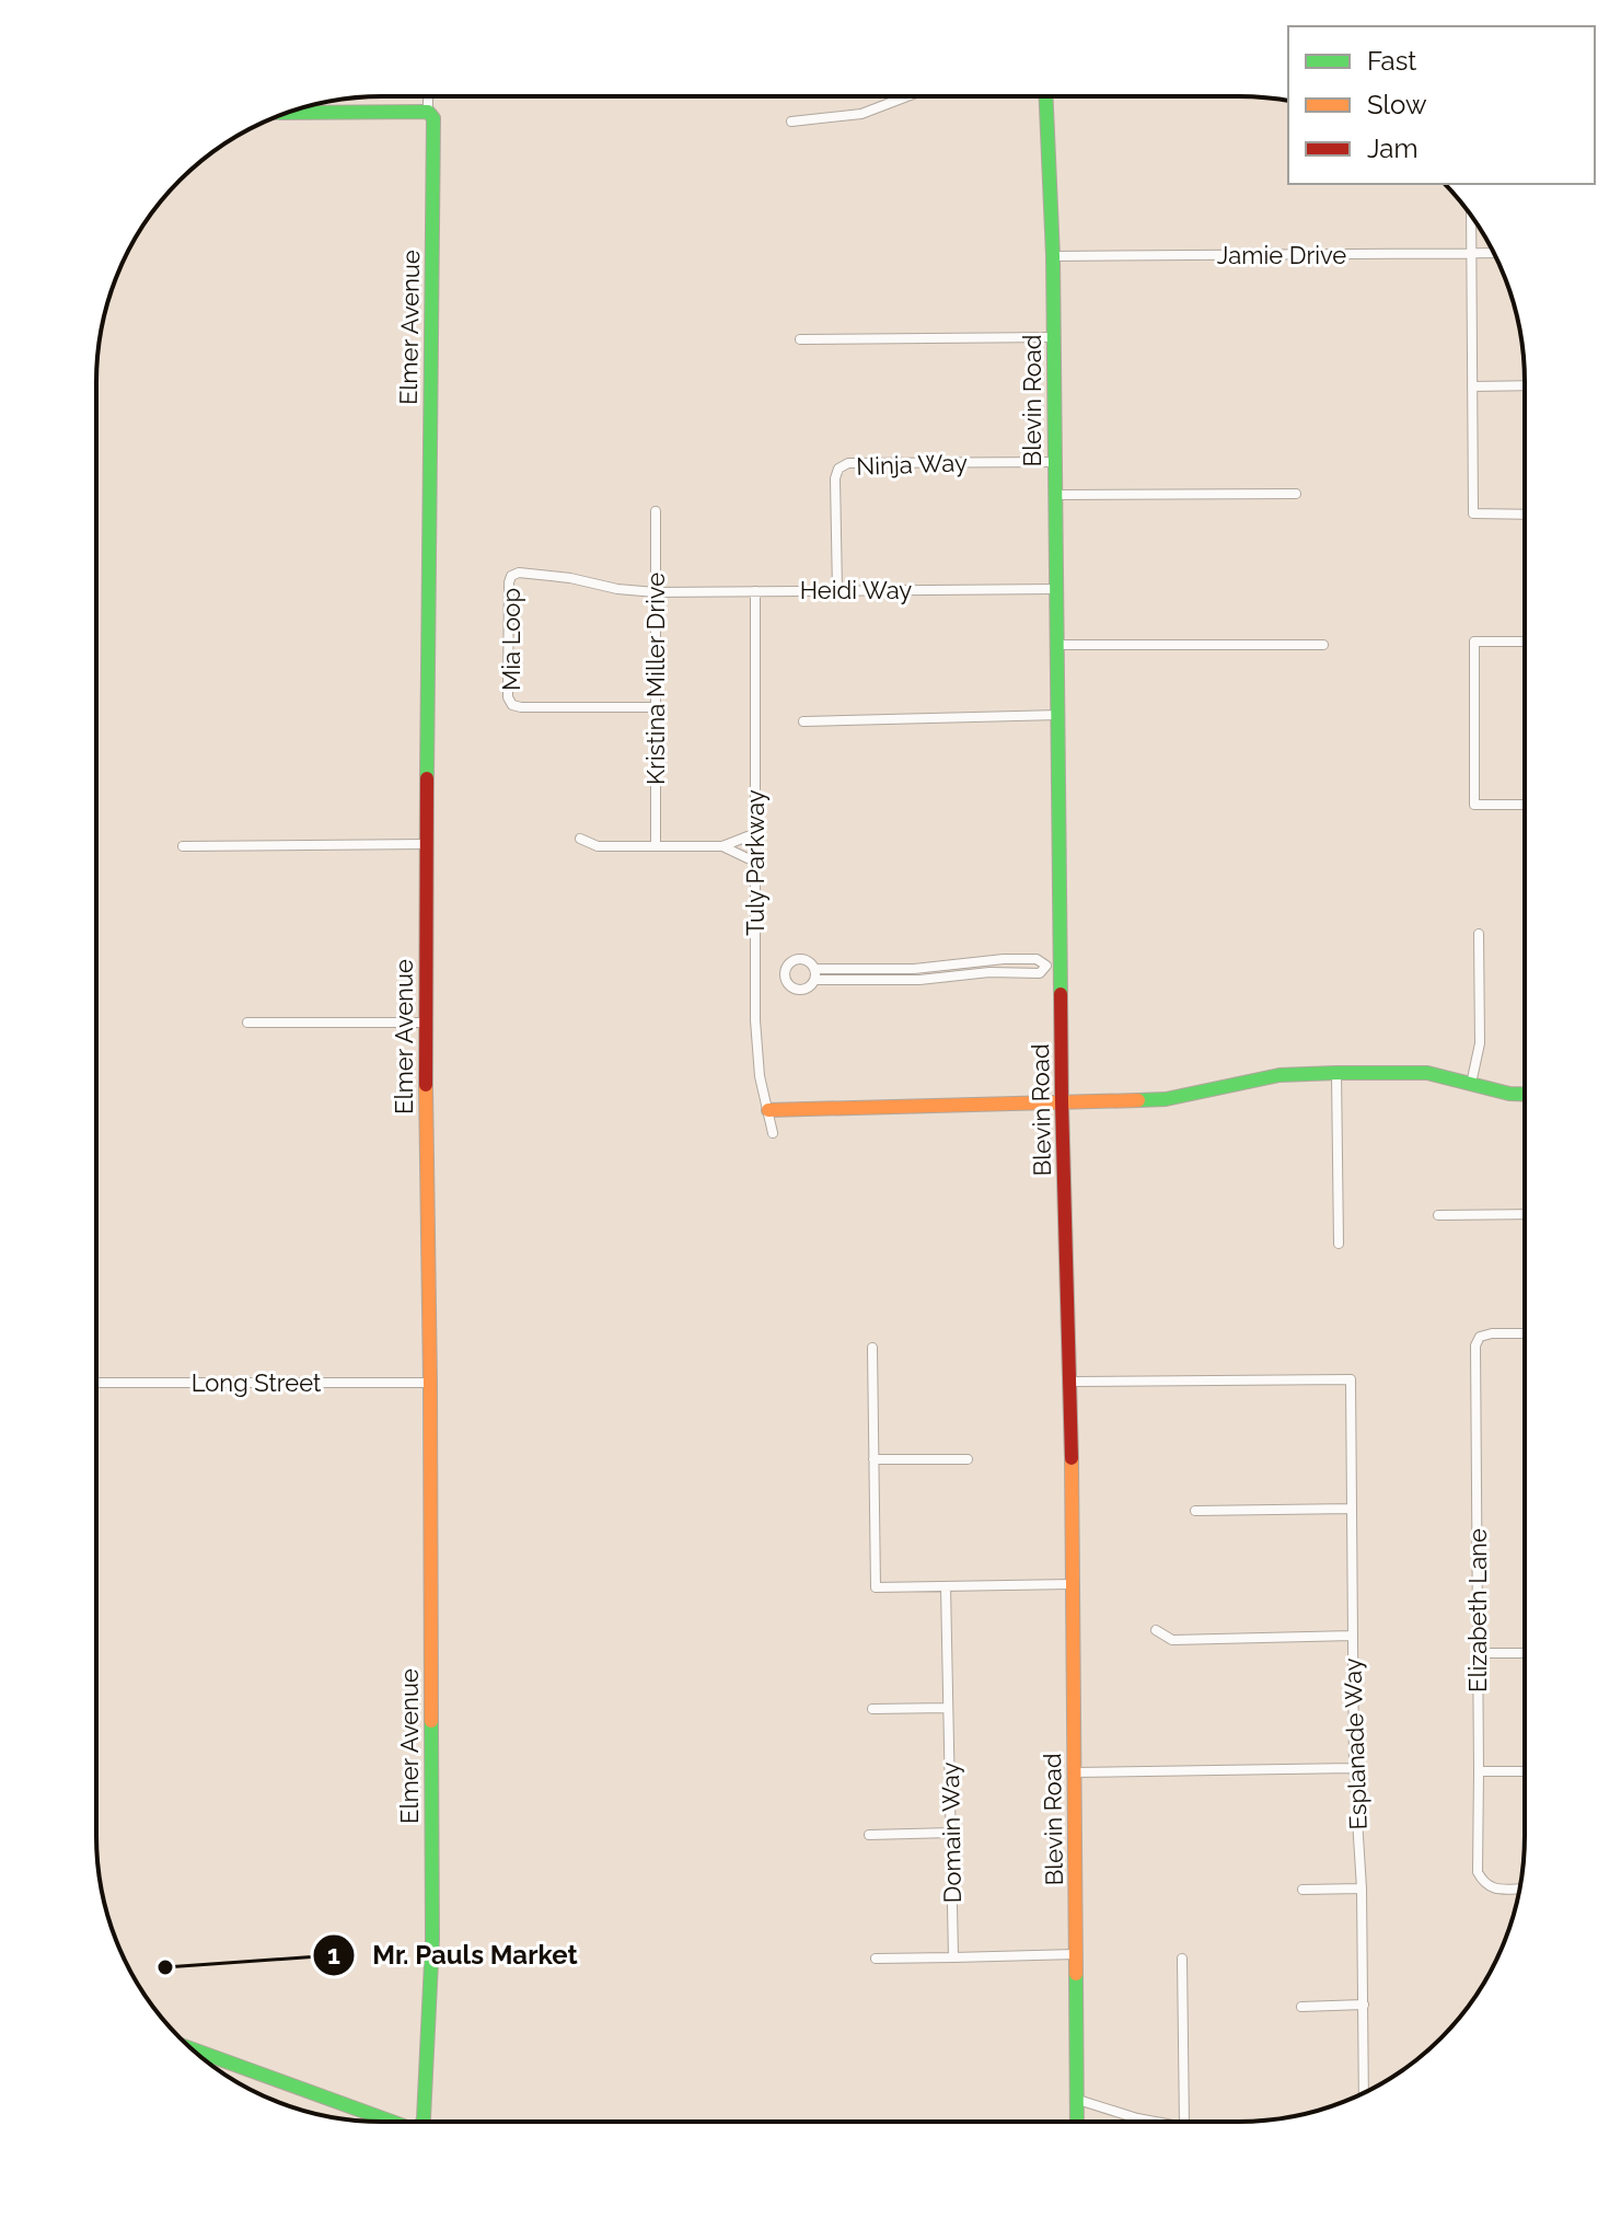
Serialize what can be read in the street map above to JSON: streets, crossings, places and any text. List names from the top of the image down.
{
  "streets": {
    "street": [
      "Jamie Drive",
      "Elmer Avenue",
      "Blevin Road",
      "Ninja Way",
      "Heidi Way",
      "Mia Loop",
      "Kristina Miller Drive",
      "Tuly Parkway",
      "Long Street",
      "Elizabeth Lane",
      "Esplanade Way",
      "Domain Way"
    ]
  },
  "crossings": [
    ["Jamie Drive", "Blevin Road"],
    ["Elmer Avenue", "Long Street"],
    ["Blevin Road", "Ninja Way"],
    ["Blevin Road", "Heidi Way"],
    ["Blevin Road", "Esplanade Way"],
    ["Ninja Way", "Heidi Way"],
    ["Heidi Way", "Mia Loop"],
    ["Heidi Way", "Kristina Miller Drive"],
    ["Heidi Way", "Tuly Parkway"],
    ["Mia Loop", "Kristina Miller Drive"]
  ],
  "places": ["Mr. Pauls Market"],
  "legend": ["Fast", "Slow", "Jam"]
}
